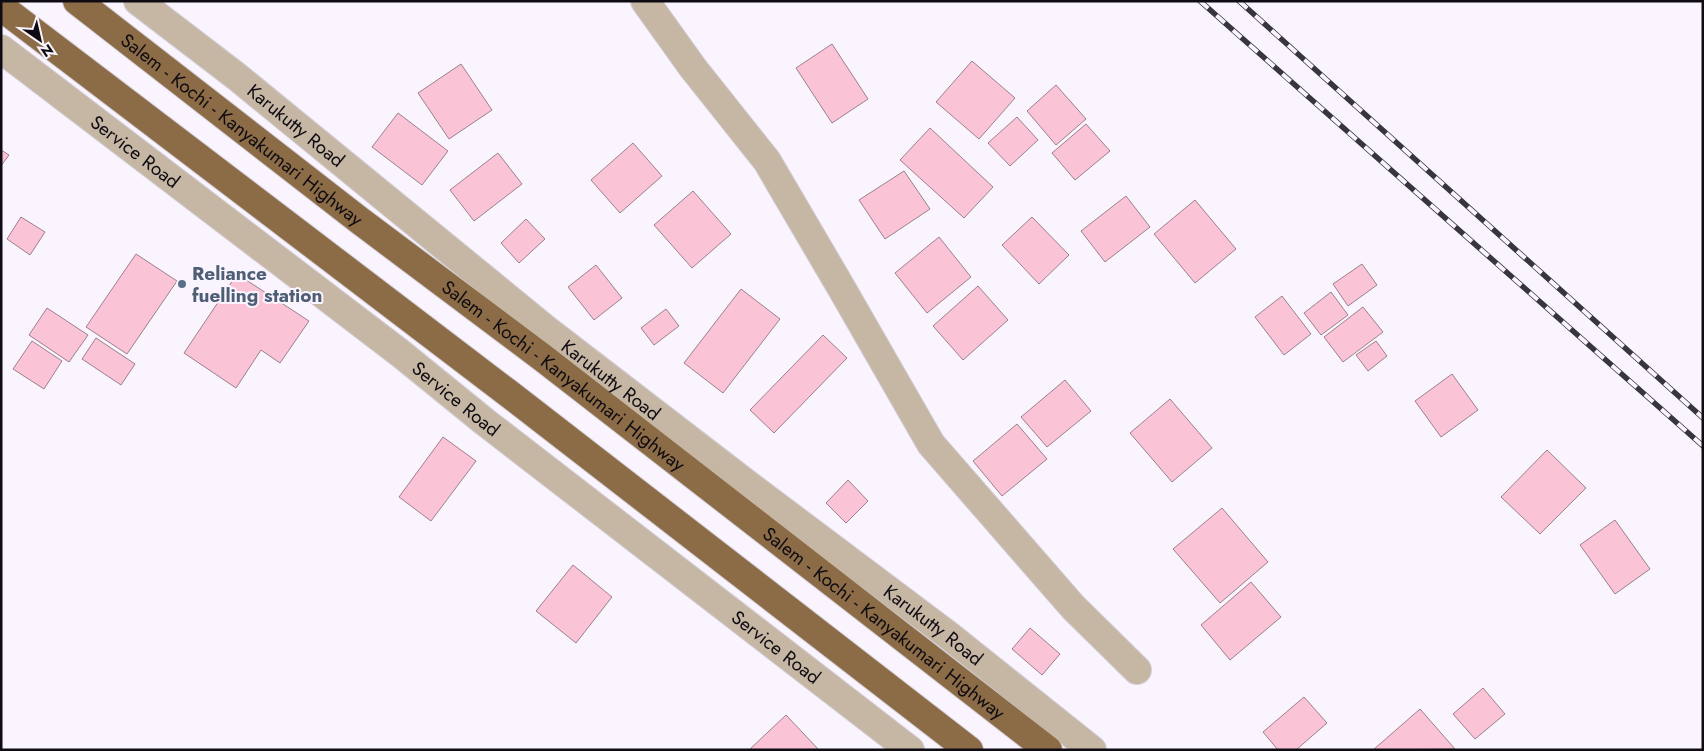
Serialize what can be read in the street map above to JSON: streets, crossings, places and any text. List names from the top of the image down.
{
  "streets": {
    "highway": ["Salem - Kochi - Kanyakumari Highway"],
    "street": ["Karukutty Road", "Service Road"]
  },
  "places": ["Reliance fuelling station"],
  "north": "bottom right"
}
